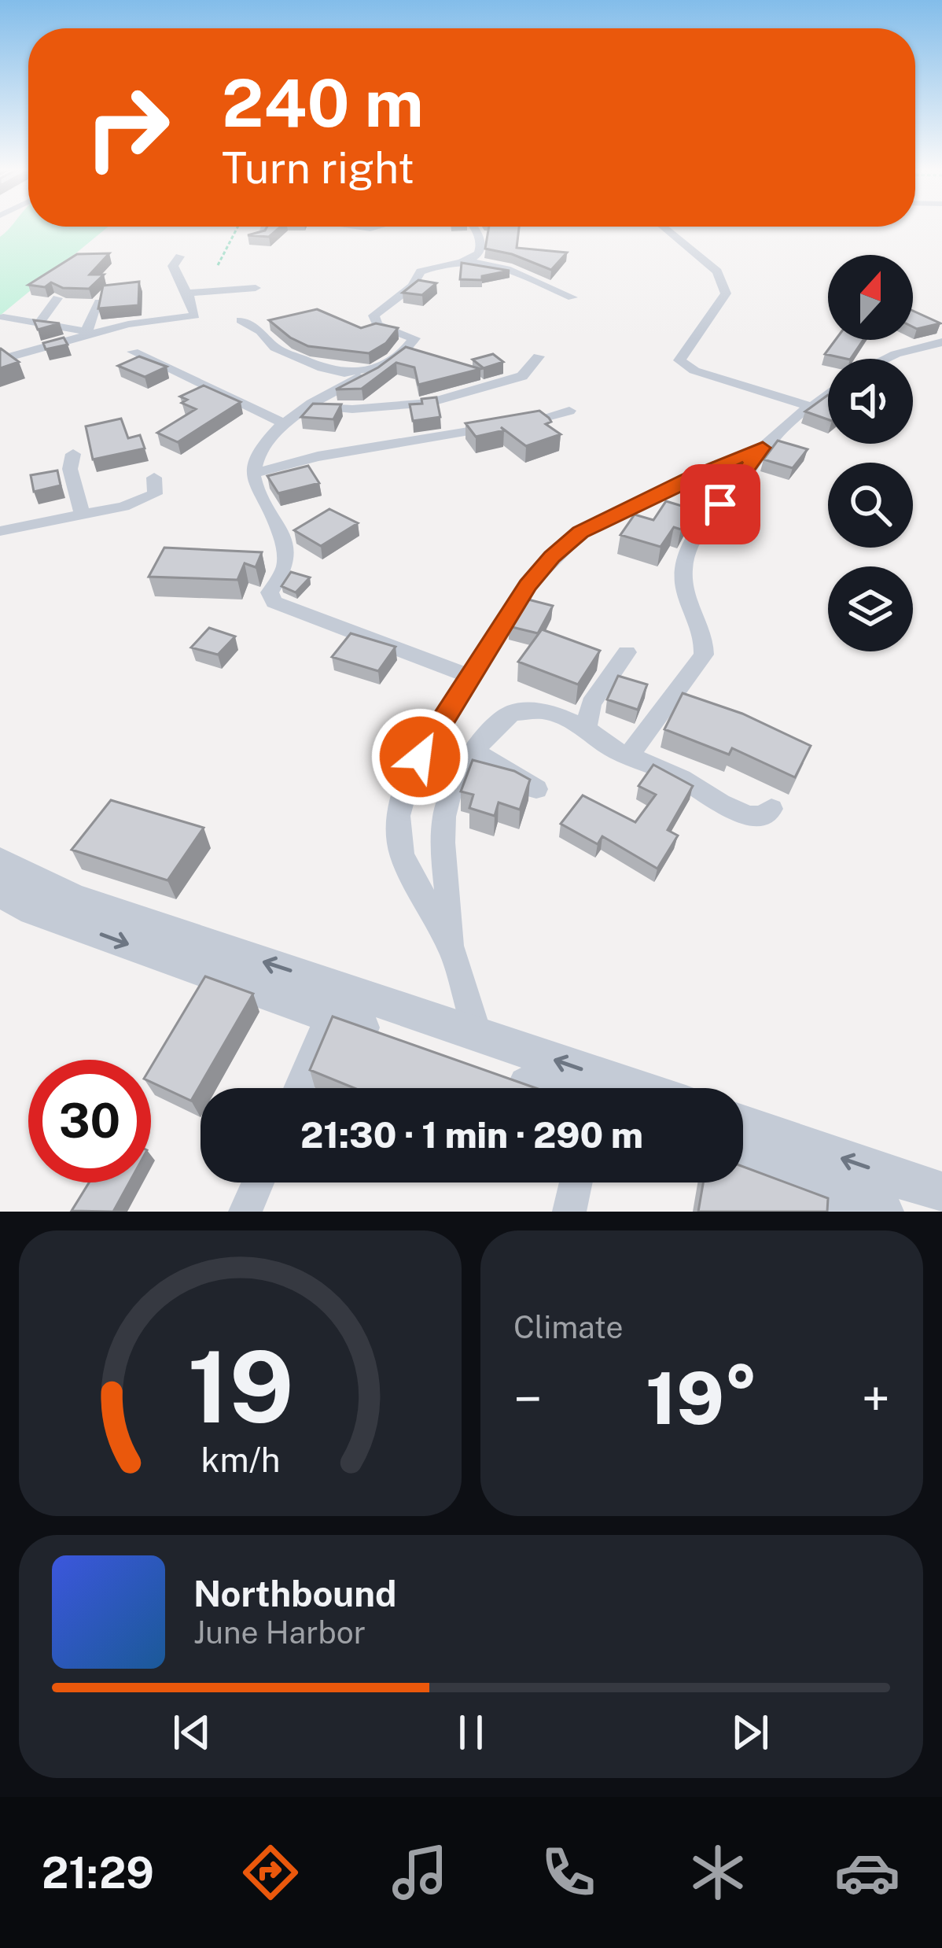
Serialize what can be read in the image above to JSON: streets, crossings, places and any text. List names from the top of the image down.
{
  "north": "top",
  "page": {
    "turn": ["240 m", "Turn right"],
    "limit": "30",
    "trip": "21:30 · 1 min · 290 m",
    "tile": "Climate",
    "heat": ["−", "19°", "+"],
    "song": ["Northbound", "June Harbor"],
    "tabs": "21:29",
    "gauge": ["19", "km/h"]
  }
}
